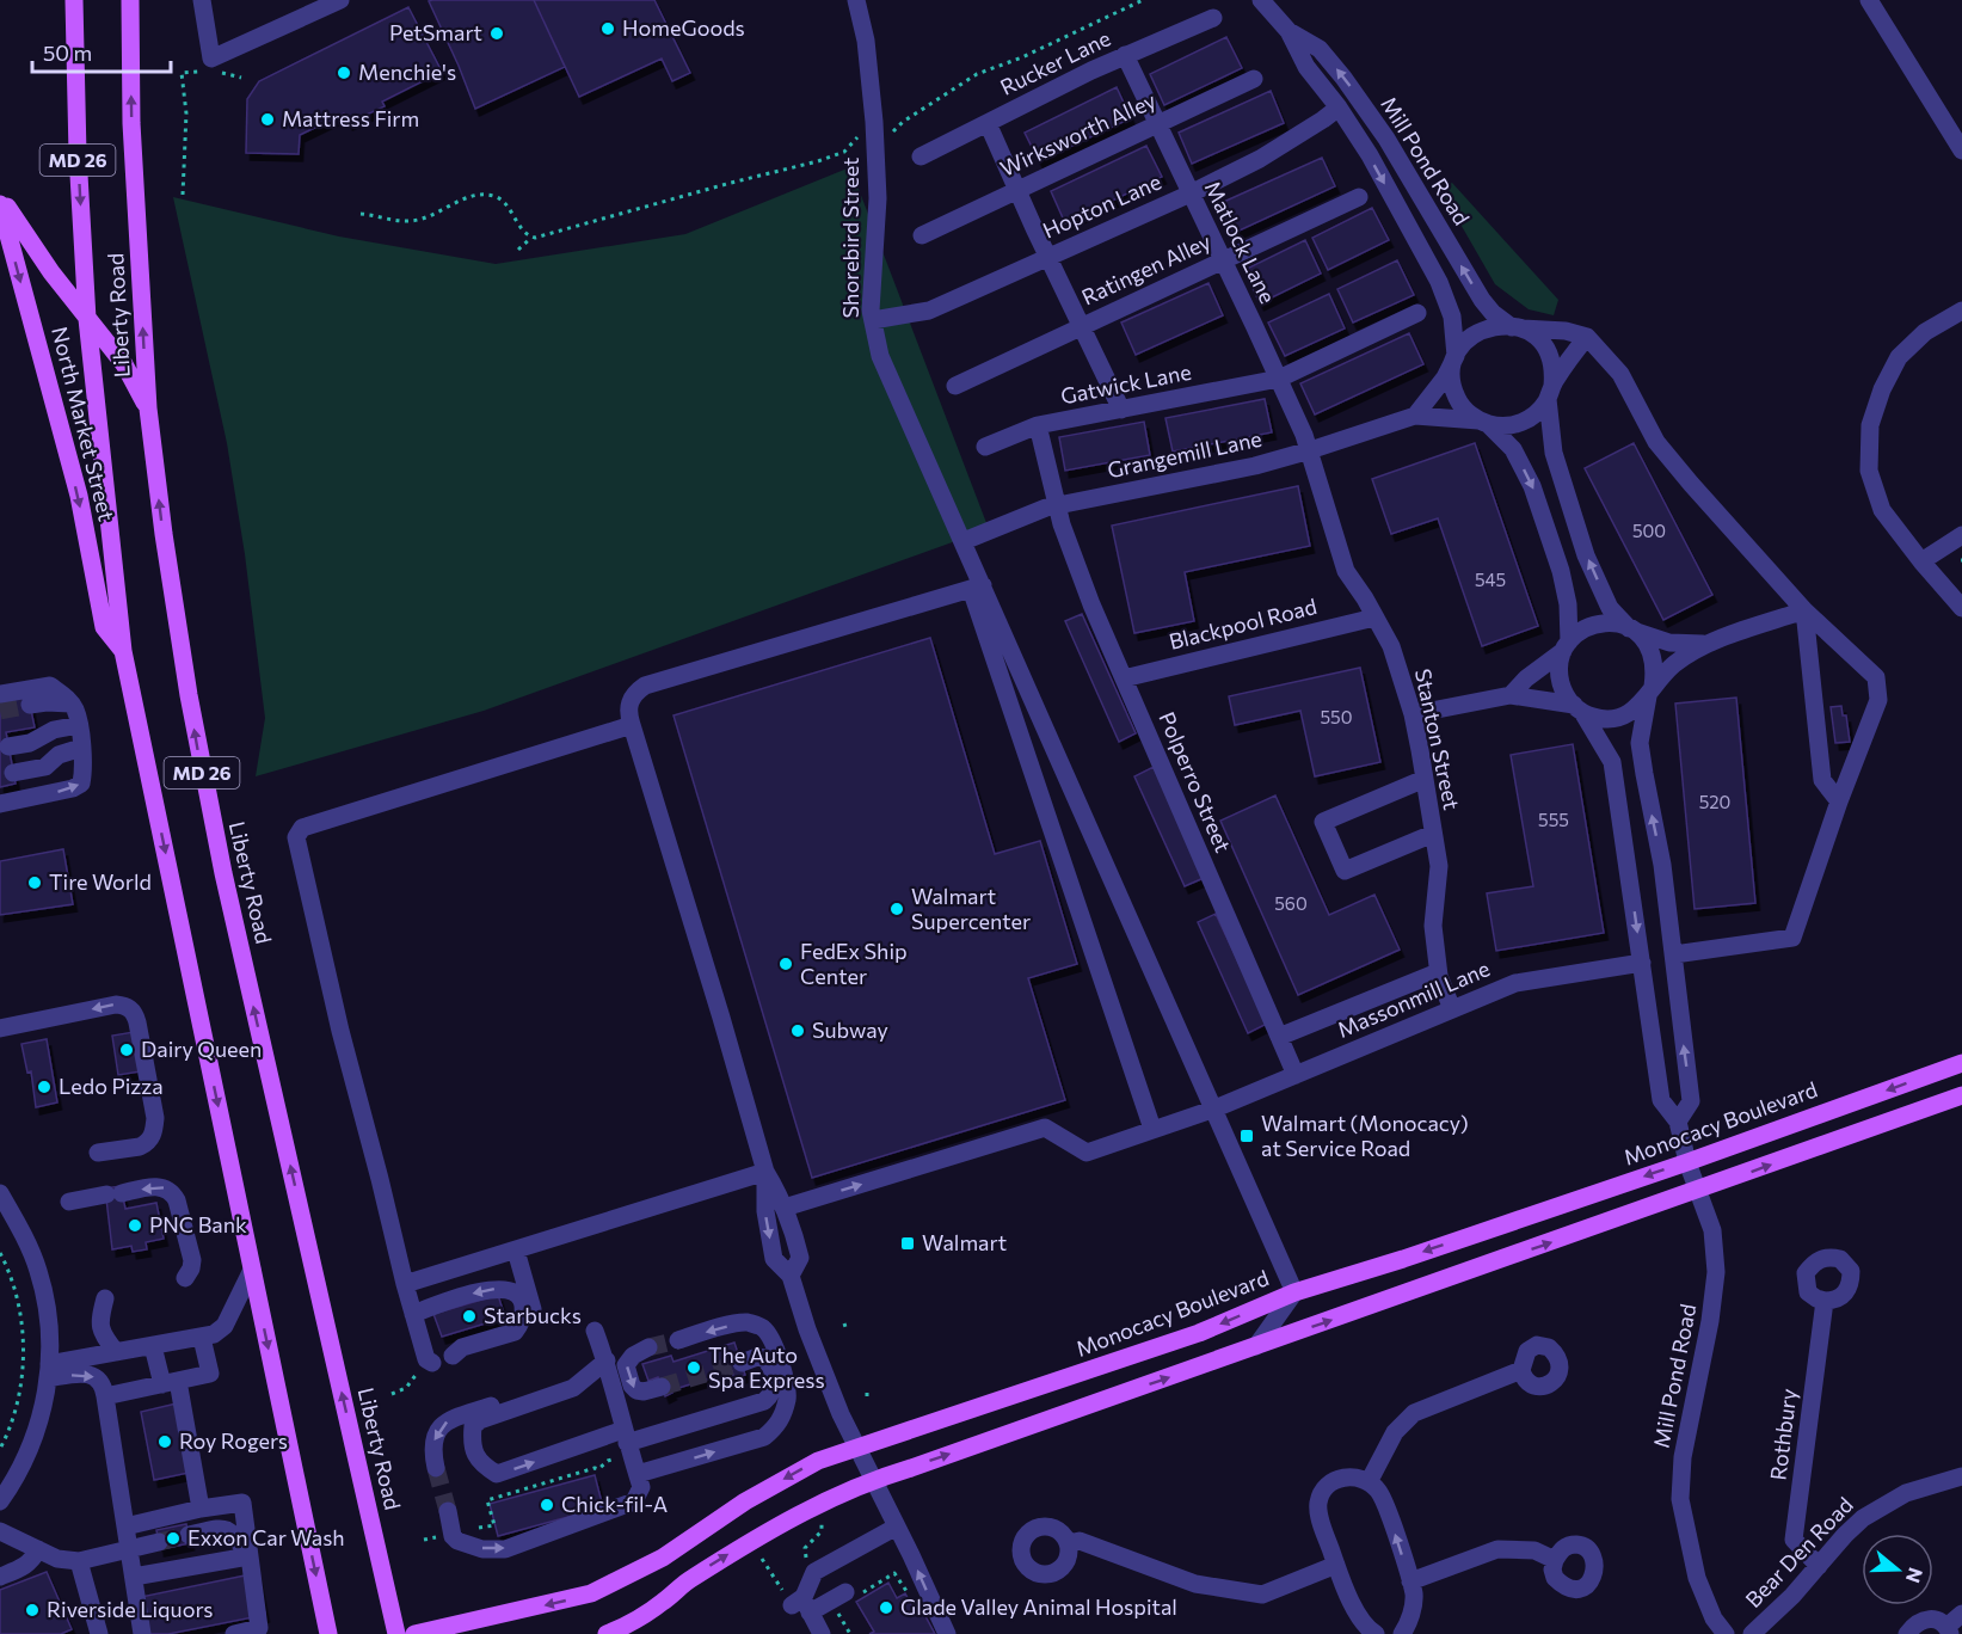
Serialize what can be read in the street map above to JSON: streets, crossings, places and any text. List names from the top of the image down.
{
  "streets": {
    "main road": [
      "MD 26",
      "Liberty Road",
      "North Market Street",
      "Monocacy Boulevard"
    ],
    "street": [
      "Rucker Lane",
      "Wirksworth Alley",
      "Mill Pond Road",
      "Hopton Lane",
      "Shorebird Street",
      "Matlock Lane",
      "Ratingen Alley",
      "Gatwick Lane",
      "Grangemill Lane",
      "Blackpool Road",
      "Stanton Street",
      "Polperro Street",
      "Massonmill Lane",
      "Rothbury",
      "Bear Den Road"
    ]
  },
  "crossings": [
    ["Rucker Lane", "Matlock Lane"],
    ["Wirksworth Alley", "Matlock Lane"],
    ["Mill Pond Road", "Hopton Lane"],
    ["Mill Pond Road", "Massonmill Lane"],
    ["Mill Pond Road", "Monocacy Boulevard"],
    ["Hopton Lane", "Shorebird Street"],
    ["Hopton Lane", "Matlock Lane"],
    ["Shorebird Street", "Grangemill Lane"],
    ["Matlock Lane", "Ratingen Alley"],
    ["Matlock Lane", "Gatwick Lane"],
    ["Matlock Lane", "Grangemill Lane"],
    ["Matlock Lane", "Stanton Street"],
    ["Liberty Road", "North Market Street"],
    ["Gatwick Lane", "Polperro Street"],
    ["Grangemill Lane", "Stanton Street"],
    ["Grangemill Lane", "Polperro Street"],
    ["Blackpool Road", "Stanton Street"],
    ["Blackpool Road", "Polperro Street"],
    ["Stanton Street", "Massonmill Lane"],
    ["Polperro Street", "Massonmill Lane"],
    ["Rothbury", "Bear Den Road"]
  ],
  "one_way": ["Massonmill Lane"],
  "places": {
    "other": [
      "HomeGoods",
      "PetSmart",
      "Menchie's",
      "Mattress Firm",
      "Tire World",
      "Walmart Supercenter",
      "FedEx Ship Center",
      "Subway",
      "Dairy Queen",
      "Ledo Pizza",
      "PNC Bank",
      "Starbucks",
      "The Auto Spa Express",
      "Roy Rogers",
      "Chick-fil-A",
      "Exxon Car Wash",
      "Glade Valley Animal Hospital",
      "Riverside Liquors"
    ],
    "transit": ["Walmart (Monocacy) at Service Road", "Walmart"]
  },
  "house_numbers": [
    "500",
    "545",
    "550",
    "520",
    "555",
    "560"
  ],
  "scale_bar": "50 m",
  "north": "right"
}
